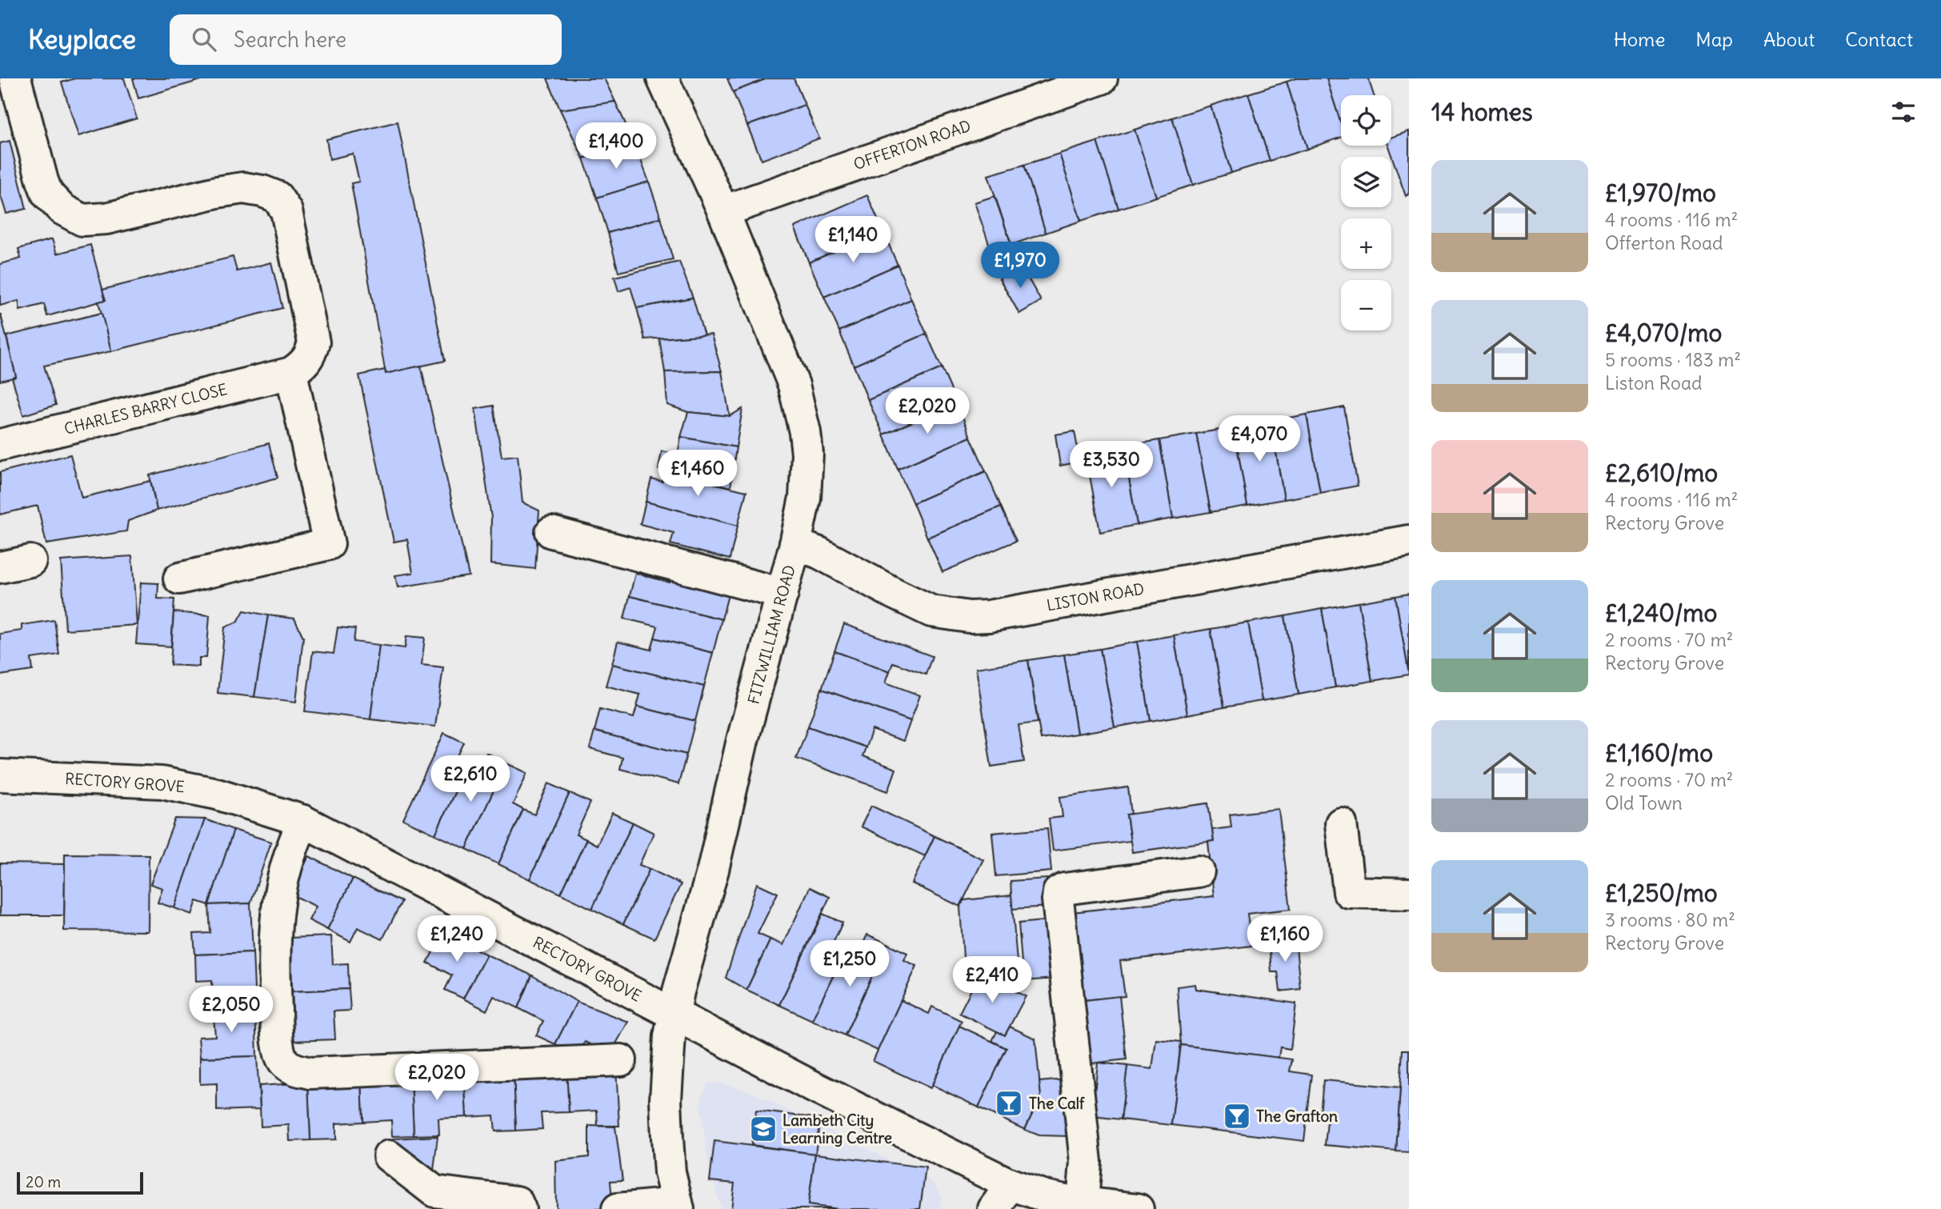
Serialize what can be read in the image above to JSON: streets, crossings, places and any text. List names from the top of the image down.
{
  "streets": {
    "street": [
      "OFFERTON ROAD",
      "CHARLES BARRY CLOSE",
      "LISTON ROAD",
      "FITZWILLIAM ROAD",
      "RECTORY GROVE"
    ]
  },
  "crossings": [
    ["OFFERTON ROAD", "FITZWILLIAM ROAD"],
    ["LISTON ROAD", "FITZWILLIAM ROAD"],
    ["FITZWILLIAM ROAD", "RECTORY GROVE"]
  ],
  "places": {
    "bar": ["The Calf", "The Grafton"],
    "school or university": ["Lambeth City Learning Centre"]
  },
  "scale_bar": "20 m",
  "page": {
    "header": "Keyplace",
    "search": "Search here",
    "nav": [
      "Home",
      "Map",
      "About",
      "Contact"
    ],
    "heading": "14 homes",
    "map_buttons": ["+", "−"],
    "price": [
      "£1,400",
      "£1,140",
      "£1,970",
      "£2,020",
      "£4,070",
      "£3,530",
      "£1,460",
      "£2,610",
      "£1,240",
      "£1,160",
      "£1,250",
      "£2,410",
      "£2,050",
      "£2,020"
    ],
    "list": [
      {
        "name": "£1,970/mo",
        "note": "4 rooms · 116 m² · Offerton Road"
      },
      {
        "name": "£4,070/mo",
        "note": "5 rooms · 183 m² · Liston Road"
      },
      {
        "name": "£2,610/mo",
        "note": "4 rooms · 116 m² · Rectory Grove"
      },
      {
        "name": "£1,240/mo",
        "note": "2 rooms · 70 m² · Rectory Grove"
      },
      {
        "name": "£1,160/mo",
        "note": "2 rooms · 70 m² · Old Town"
      },
      {
        "name": "£1,250/mo",
        "note": "3 rooms · 80 m² · Rectory Grove"
      }
    ],
    "scale": "20 m"
  }
}
